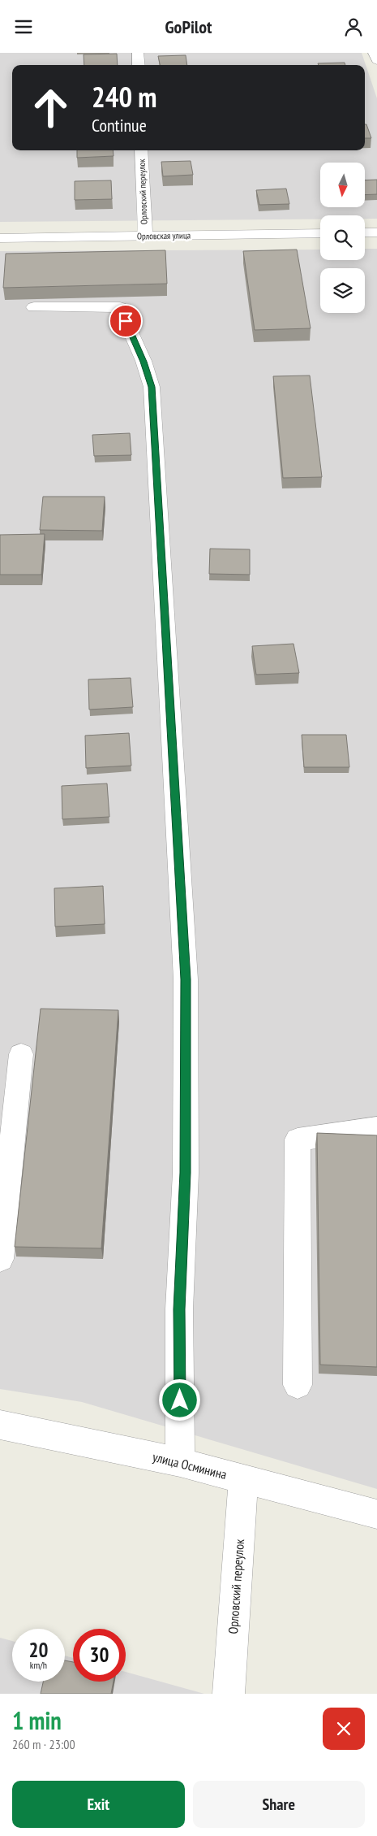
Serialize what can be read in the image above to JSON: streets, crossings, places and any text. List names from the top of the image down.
{
  "streets": {
    "street": ["Орловский переулок", "Орловская улица", "улица Осминина"]
  },
  "crossings": [
    ["Орловский переулок", "Орловская улица"],
    ["Орловский переулок", "улица Осминина"]
  ],
  "north": "bottom",
  "page": {
    "header": "GoPilot",
    "turn": ["240 m", "Continue"],
    "speed": "20 km/h",
    "limit": "30",
    "heading": ["1 min", "260 m · 23:00"],
    "buttons": ["Exit", "Share"]
  }
}
